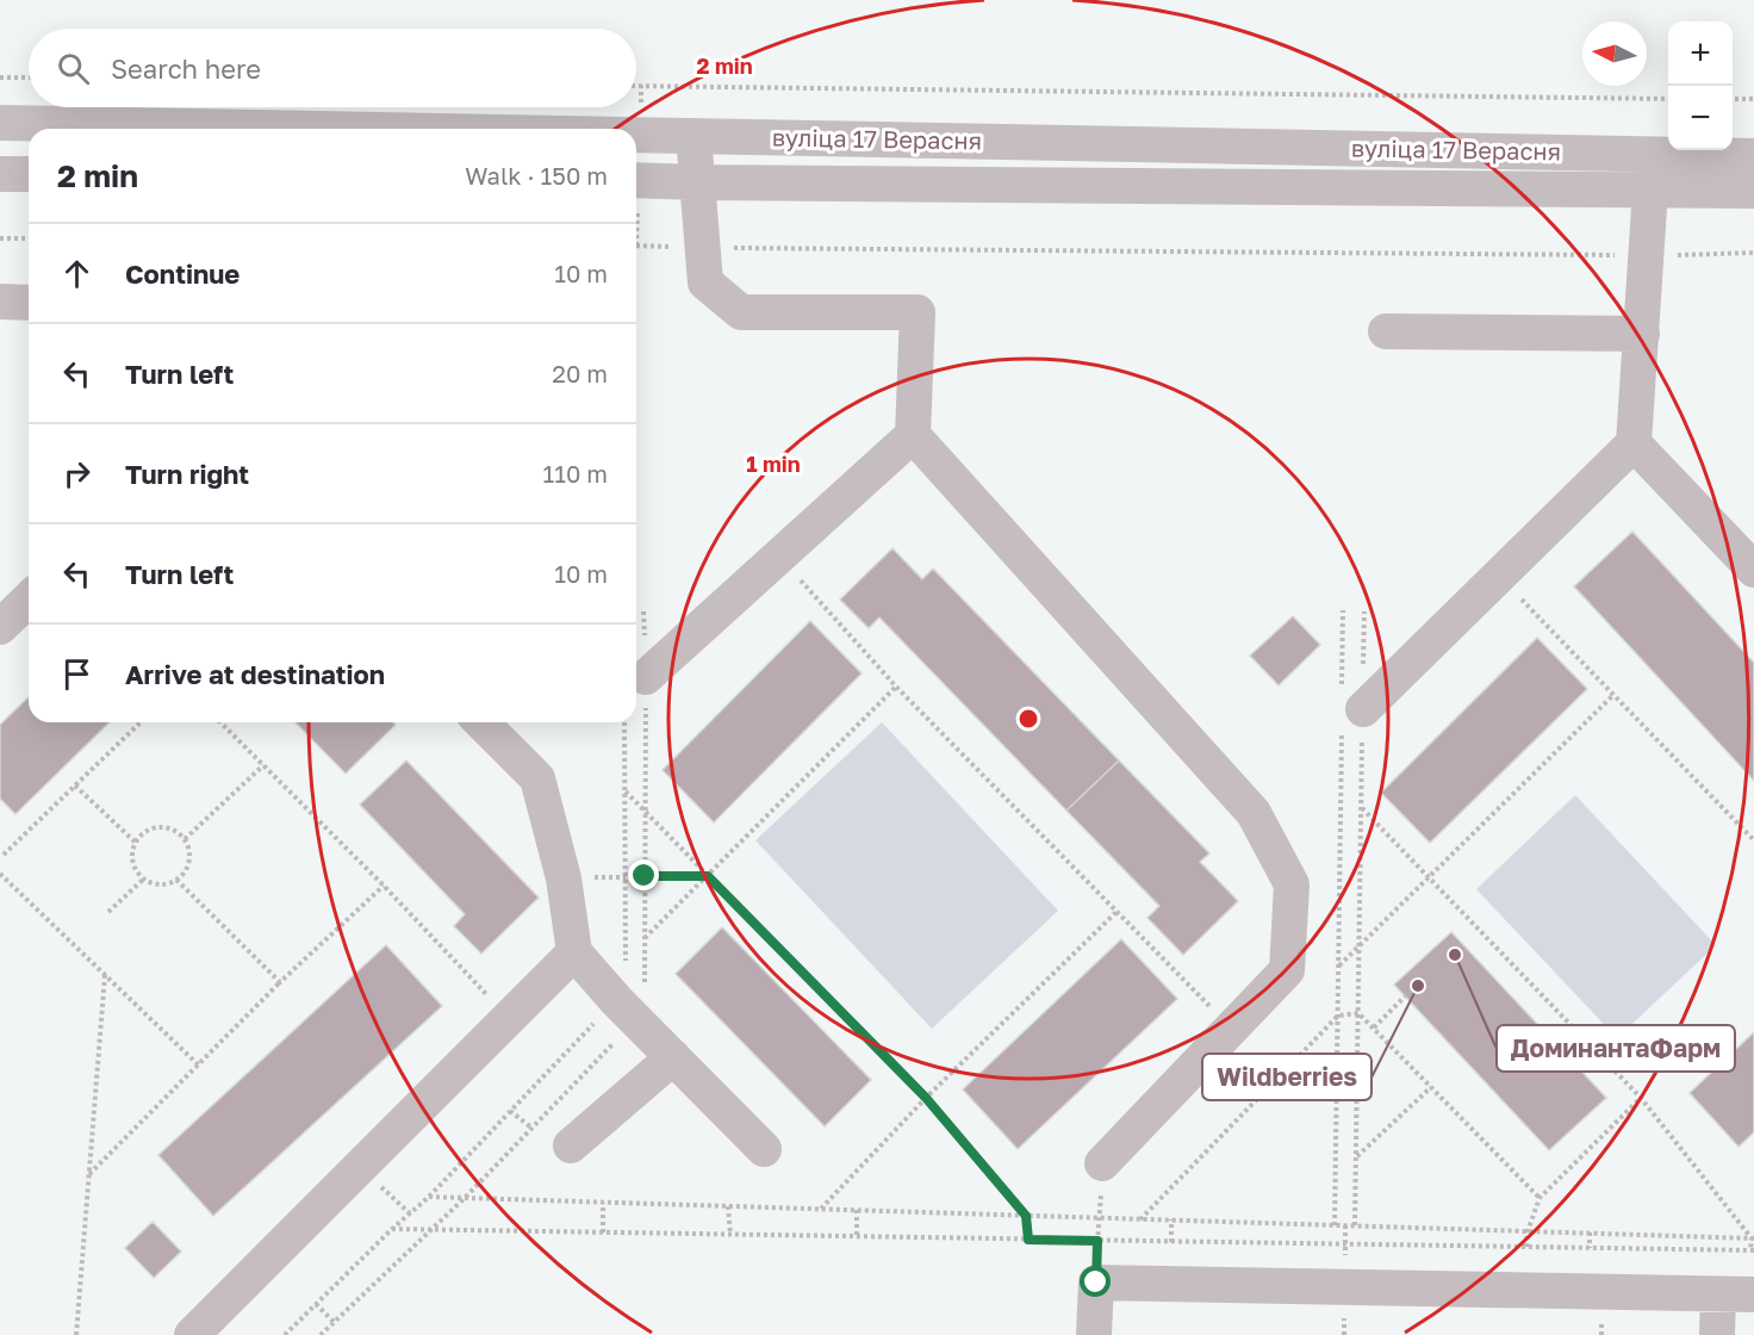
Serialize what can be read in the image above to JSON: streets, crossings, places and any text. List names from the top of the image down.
{
  "streets": {
    "street": ["вуліца 17 Верасня"]
  },
  "places": ["ДоминантаФарм", "Wildberries"],
  "north": "left",
  "page": {
    "map_buttons": ["+", "−"],
    "search": "Search here",
    "heading": ["2 min", "Walk · 150 m"],
    "list": [
      ["Continue", "10 m"],
      ["Turn left", "20 m"],
      ["Turn right", "110 m"],
      ["Turn left", "10 m"],
      "Arrive at destination"
    ]
  },
  "rings": ["2 min", "1 min"]
}
